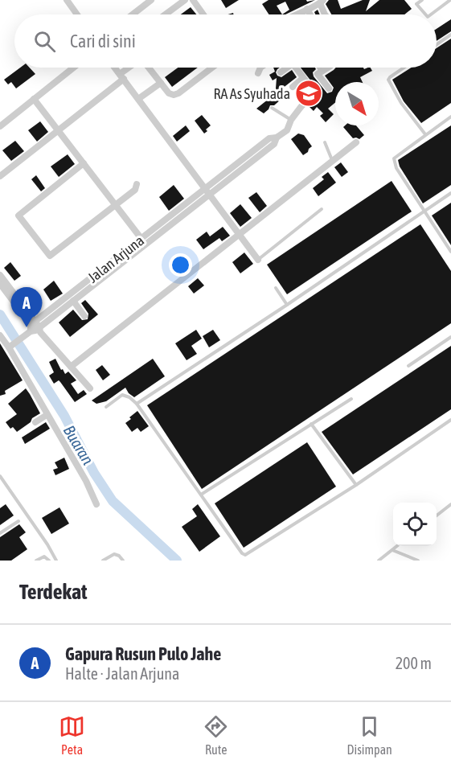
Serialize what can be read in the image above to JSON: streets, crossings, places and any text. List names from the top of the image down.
{
  "streets": {
    "street": ["Jalan Arjuna"]
  },
  "water": ["Buaran"],
  "places": {
    "school or university": ["RA As Syuhada"]
  },
  "north": "bottom right",
  "page": {
    "search": "Cari di sini",
    "pins": "A",
    "heading": "Terdekat",
    "list": [
      {
        "mark": "A",
        "name": "Gapura Rusun Pulo Jahe",
        "note": "Halte · Jalan Arjuna",
        "value": "200 m"
      }
    ],
    "nav": ["Peta", "Rute", "Disimpan"]
  }
}
